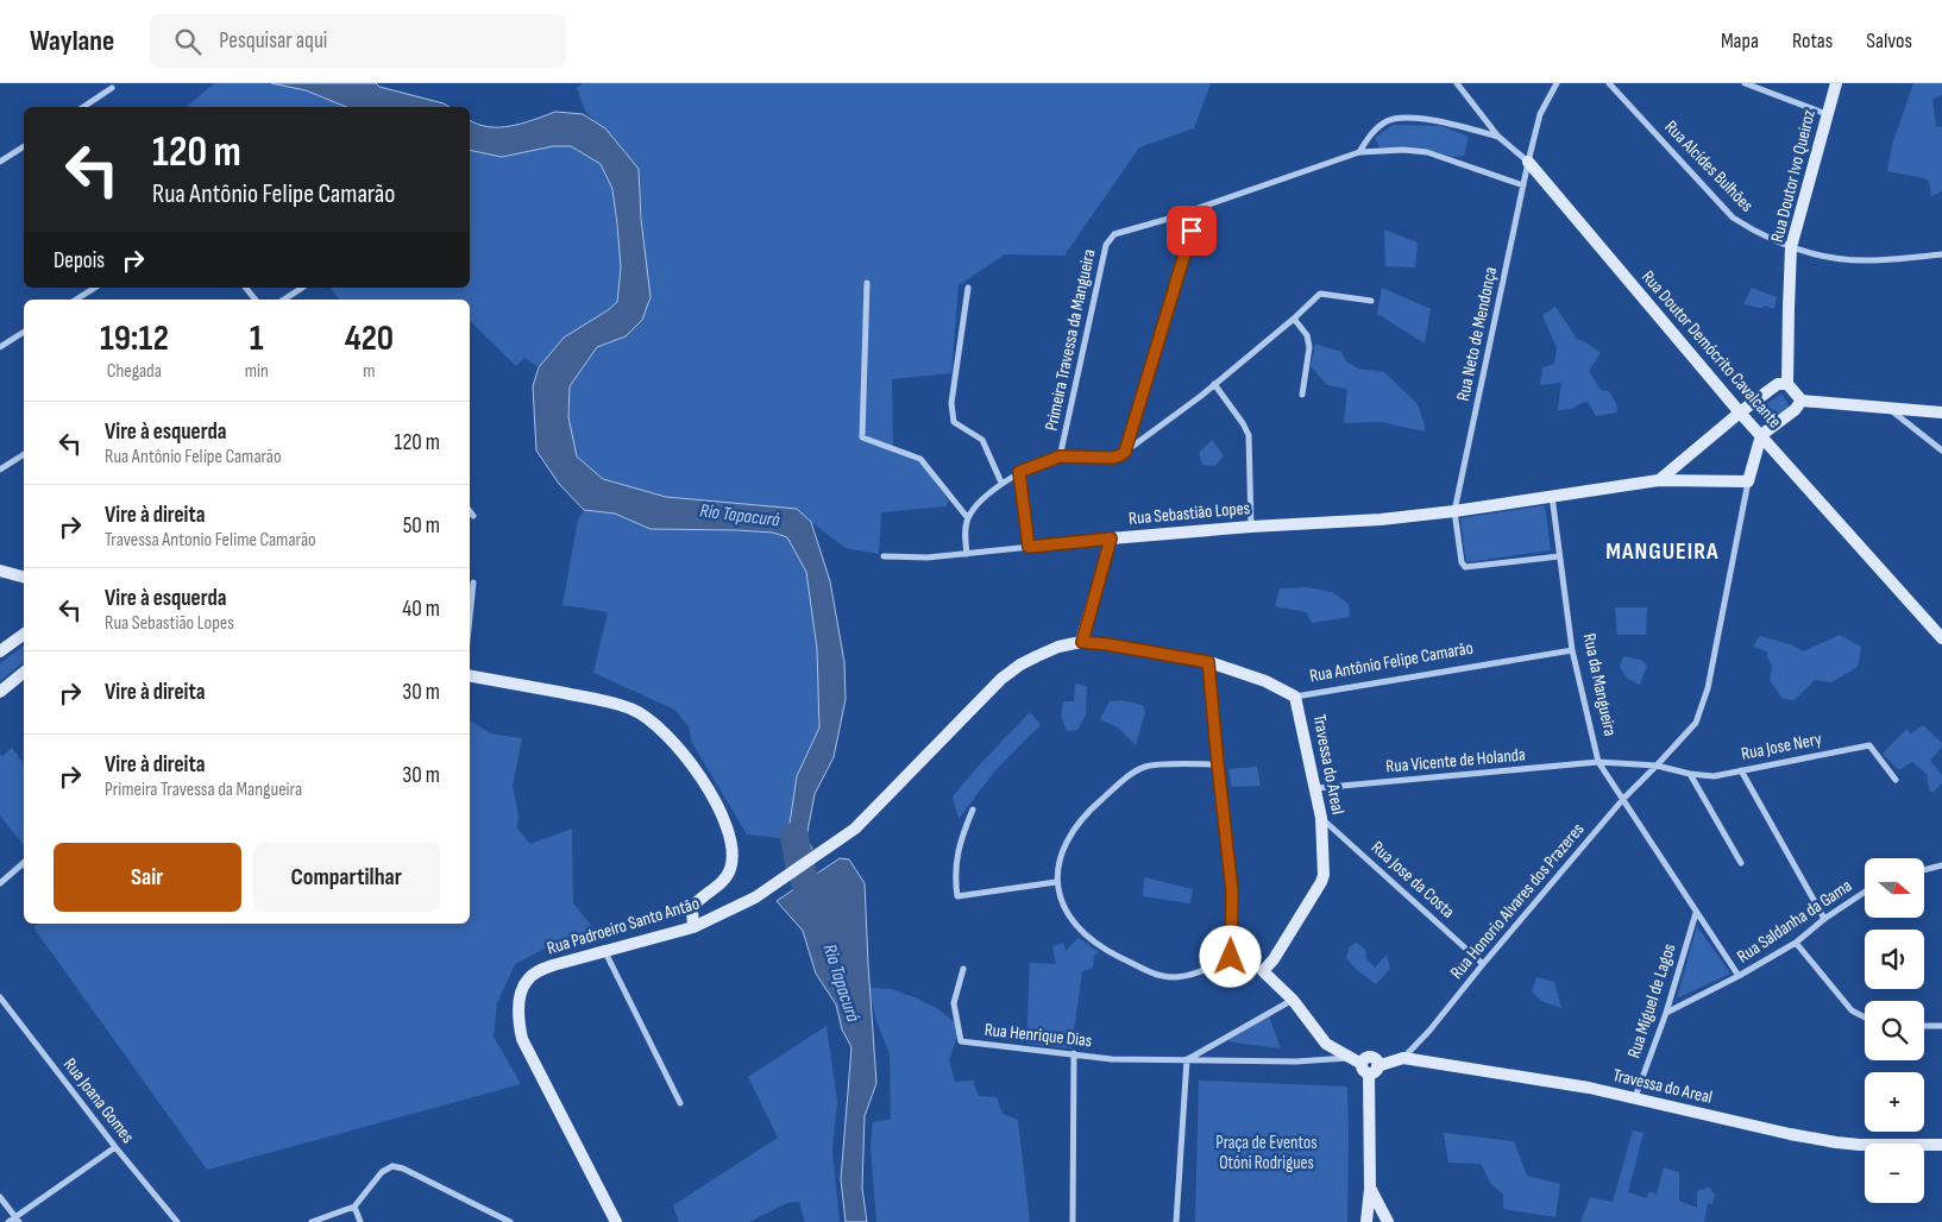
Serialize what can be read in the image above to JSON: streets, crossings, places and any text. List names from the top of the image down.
{
  "streets": {
    "street": [
      "Rua Alcídes Bulhões",
      "Rua Doutor Ivo Queiroz",
      "Rua Neto de Mendonça",
      "Primeira Travessa da Mangueira",
      "Rua Doutor Demócrito Cavalcante",
      "Rua Sebastião Lopes",
      "Rua Antônio Felipe Camarão",
      "Rua da Mangueira",
      "Rua Jose Nery",
      "Rua Vicente de Holanda",
      "Travessa do Areal",
      "Rua Jose da Costa",
      "Rua Honorio Alvares dos Prazeres",
      "Rua Saldanha da Gama",
      "Rua Padroeiro Santo Antão",
      "Rua Miguel de Lagos",
      "Rua Henrique Dias",
      "Rua Joana Gomes"
    ]
  },
  "crossings": [
    ["Rua Alcídes Bulhões", "Rua Doutor Ivo Queiroz"],
    ["Rua Neto de Mendonça", "Primeira Travessa da Mangueira"],
    ["Rua Neto de Mendonça", "Rua Doutor Demócrito Cavalcante"],
    ["Rua Neto de Mendonça", "Rua Sebastião Lopes"],
    ["Rua Antônio Felipe Camarão", "Rua da Mangueira"],
    ["Rua Antônio Felipe Camarão", "Travessa do Areal"],
    ["Rua Antônio Felipe Camarão", "Rua Padroeiro Santo Antão"],
    ["Rua da Mangueira", "Rua Jose Nery"],
    ["Rua da Mangueira", "Rua Vicente de Holanda"],
    ["Rua da Mangueira", "Rua Honorio Alvares dos Prazeres"],
    ["Rua Jose Nery", "Rua Honorio Alvares dos Prazeres"],
    ["Rua Vicente de Holanda", "Travessa do Areal"],
    ["Travessa do Areal", "Rua Jose da Costa"],
    ["Travessa do Areal", "Rua Honorio Alvares dos Prazeres"],
    ["Travessa do Areal", "Rua Miguel de Lagos"],
    ["Travessa do Areal", "Rua Henrique Dias"],
    ["Rua Jose da Costa", "Rua Honorio Alvares dos Prazeres"],
    ["Rua Saldanha da Gama", "Rua Miguel de Lagos"]
  ],
  "districts": ["MANGUEIRA"],
  "water": ["Rio Tapacurá"],
  "parks": ["Praça de Eventos Otóni Rodrigues"],
  "north": "right",
  "page": {
    "header": "Waylane",
    "search": "Pesquisar aqui",
    "nav": ["Mapa", "Rotas", "Salvos"],
    "turn": ["120 m", "Rua Antônio Felipe Camarão"],
    "then": "Depois",
    "eta": [
      "19:12",
      "Chegada",
      "1",
      "min",
      "420",
      "m"
    ],
    "list": [
      {
        "name": "Vire à esquerda",
        "note": "Rua Antônio Felipe Camarão",
        "value": "120 m"
      },
      {
        "name": "Vire à direita",
        "note": "Travessa Antonio Felime Camarão",
        "value": "50 m"
      },
      {
        "name": "Vire à esquerda",
        "note": "Rua Sebastião Lopes",
        "value": "40 m"
      },
      {
        "name": "Vire à direita",
        "value": "30 m"
      },
      {
        "name": "Vire à direita",
        "note": "Primeira Travessa da Mangueira",
        "value": "30 m"
      }
    ],
    "buttons": ["Sair", "Compartilhar"],
    "map_buttons": ["+", "−"]
  }
}
